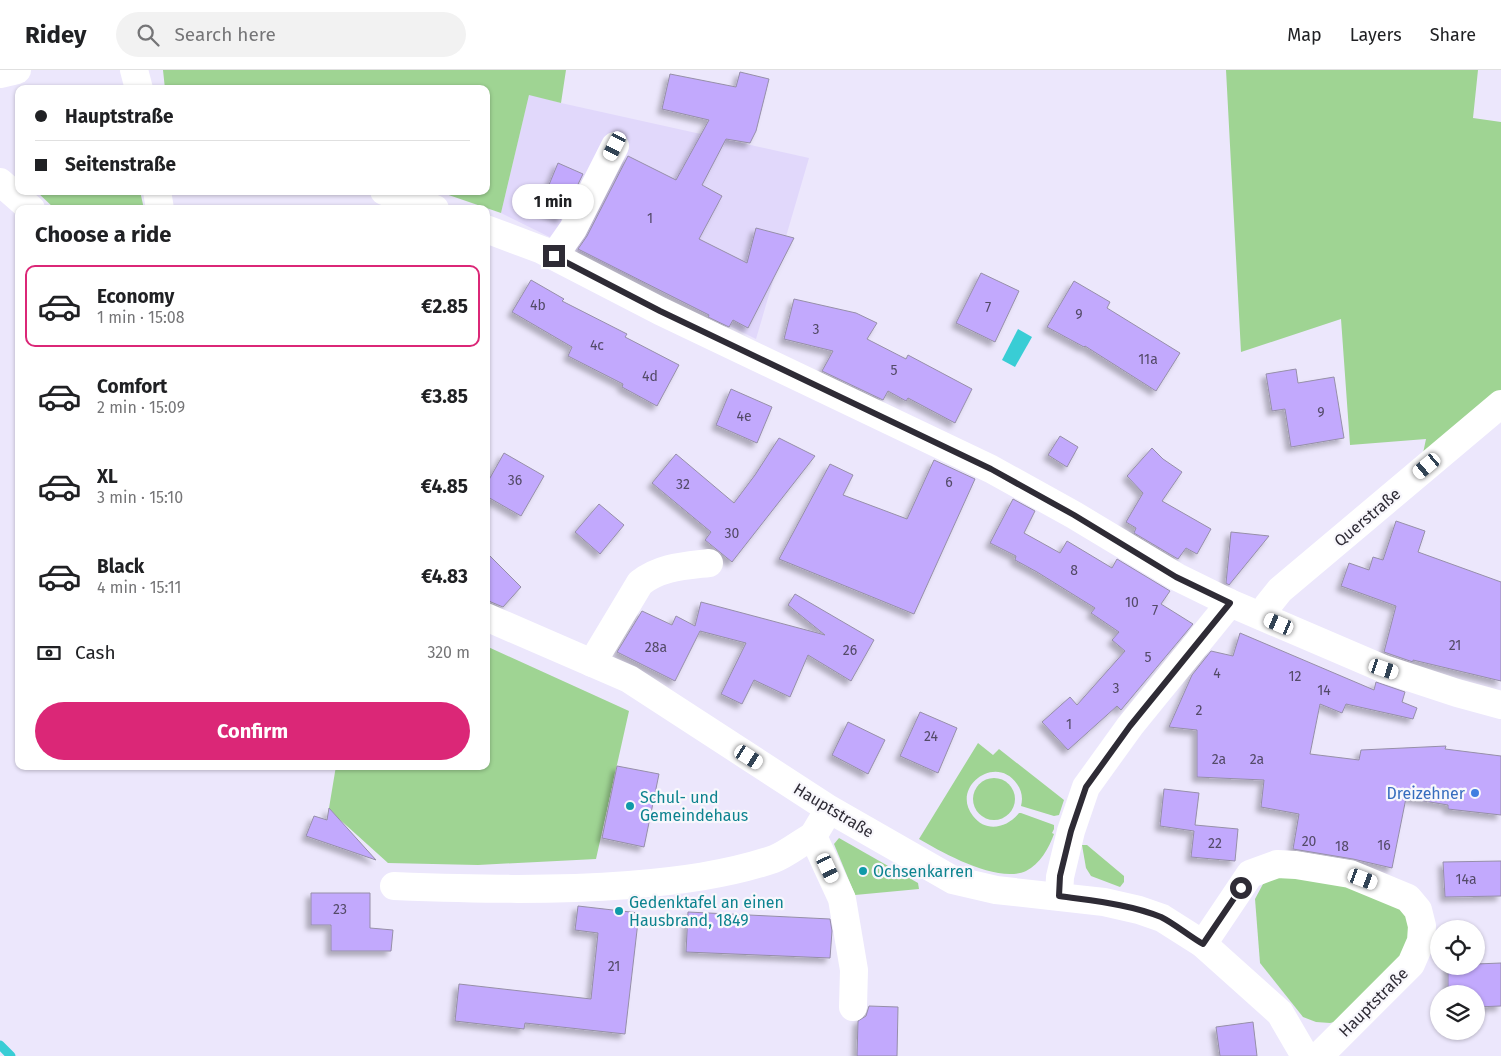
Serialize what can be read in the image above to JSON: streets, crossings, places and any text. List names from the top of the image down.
{
  "streets": {
    "street": ["Querstraße", "Hauptstraße"]
  },
  "places": [
    "Dreizehner",
    "Schul- und Gemeindehaus",
    "Ochsenkarren",
    "Gedenktafel an einen Hausbrand, 1849"
  ],
  "house_numbers": [
    "1",
    "4b",
    "7",
    "9",
    "3",
    "4c",
    "11a",
    "5",
    "4d",
    "9",
    "4e",
    "36",
    "6",
    "32",
    "30",
    "8",
    "10",
    "7",
    "21",
    "28a",
    "26",
    "5",
    "4",
    "12",
    "3",
    "14",
    "2",
    "1",
    "24",
    "2a",
    "2a",
    "20",
    "22",
    "16",
    "18",
    "14a",
    "23",
    "21"
  ],
  "page": {
    "header": "Ridey",
    "search": "Search here",
    "nav": ["Map", "Layers", "Share"],
    "banner": ["Hauptstraße", "Seitenstraße"],
    "bubble": "1 min",
    "heading": "Choose a ride",
    "list": [
      {
        "name": "Economy",
        "note": "1 min · 15:08",
        "value": "€2.85"
      },
      {
        "name": "Comfort",
        "note": "2 min · 15:09",
        "value": "€3.85"
      },
      {
        "name": "XL",
        "note": "3 min · 15:10",
        "value": "€4.85"
      },
      {
        "name": "Black",
        "note": "4 min · 15:11",
        "value": "€4.83"
      }
    ],
    "pay": ["Cash", "320 m"],
    "buttons": "Confirm"
  }
}
